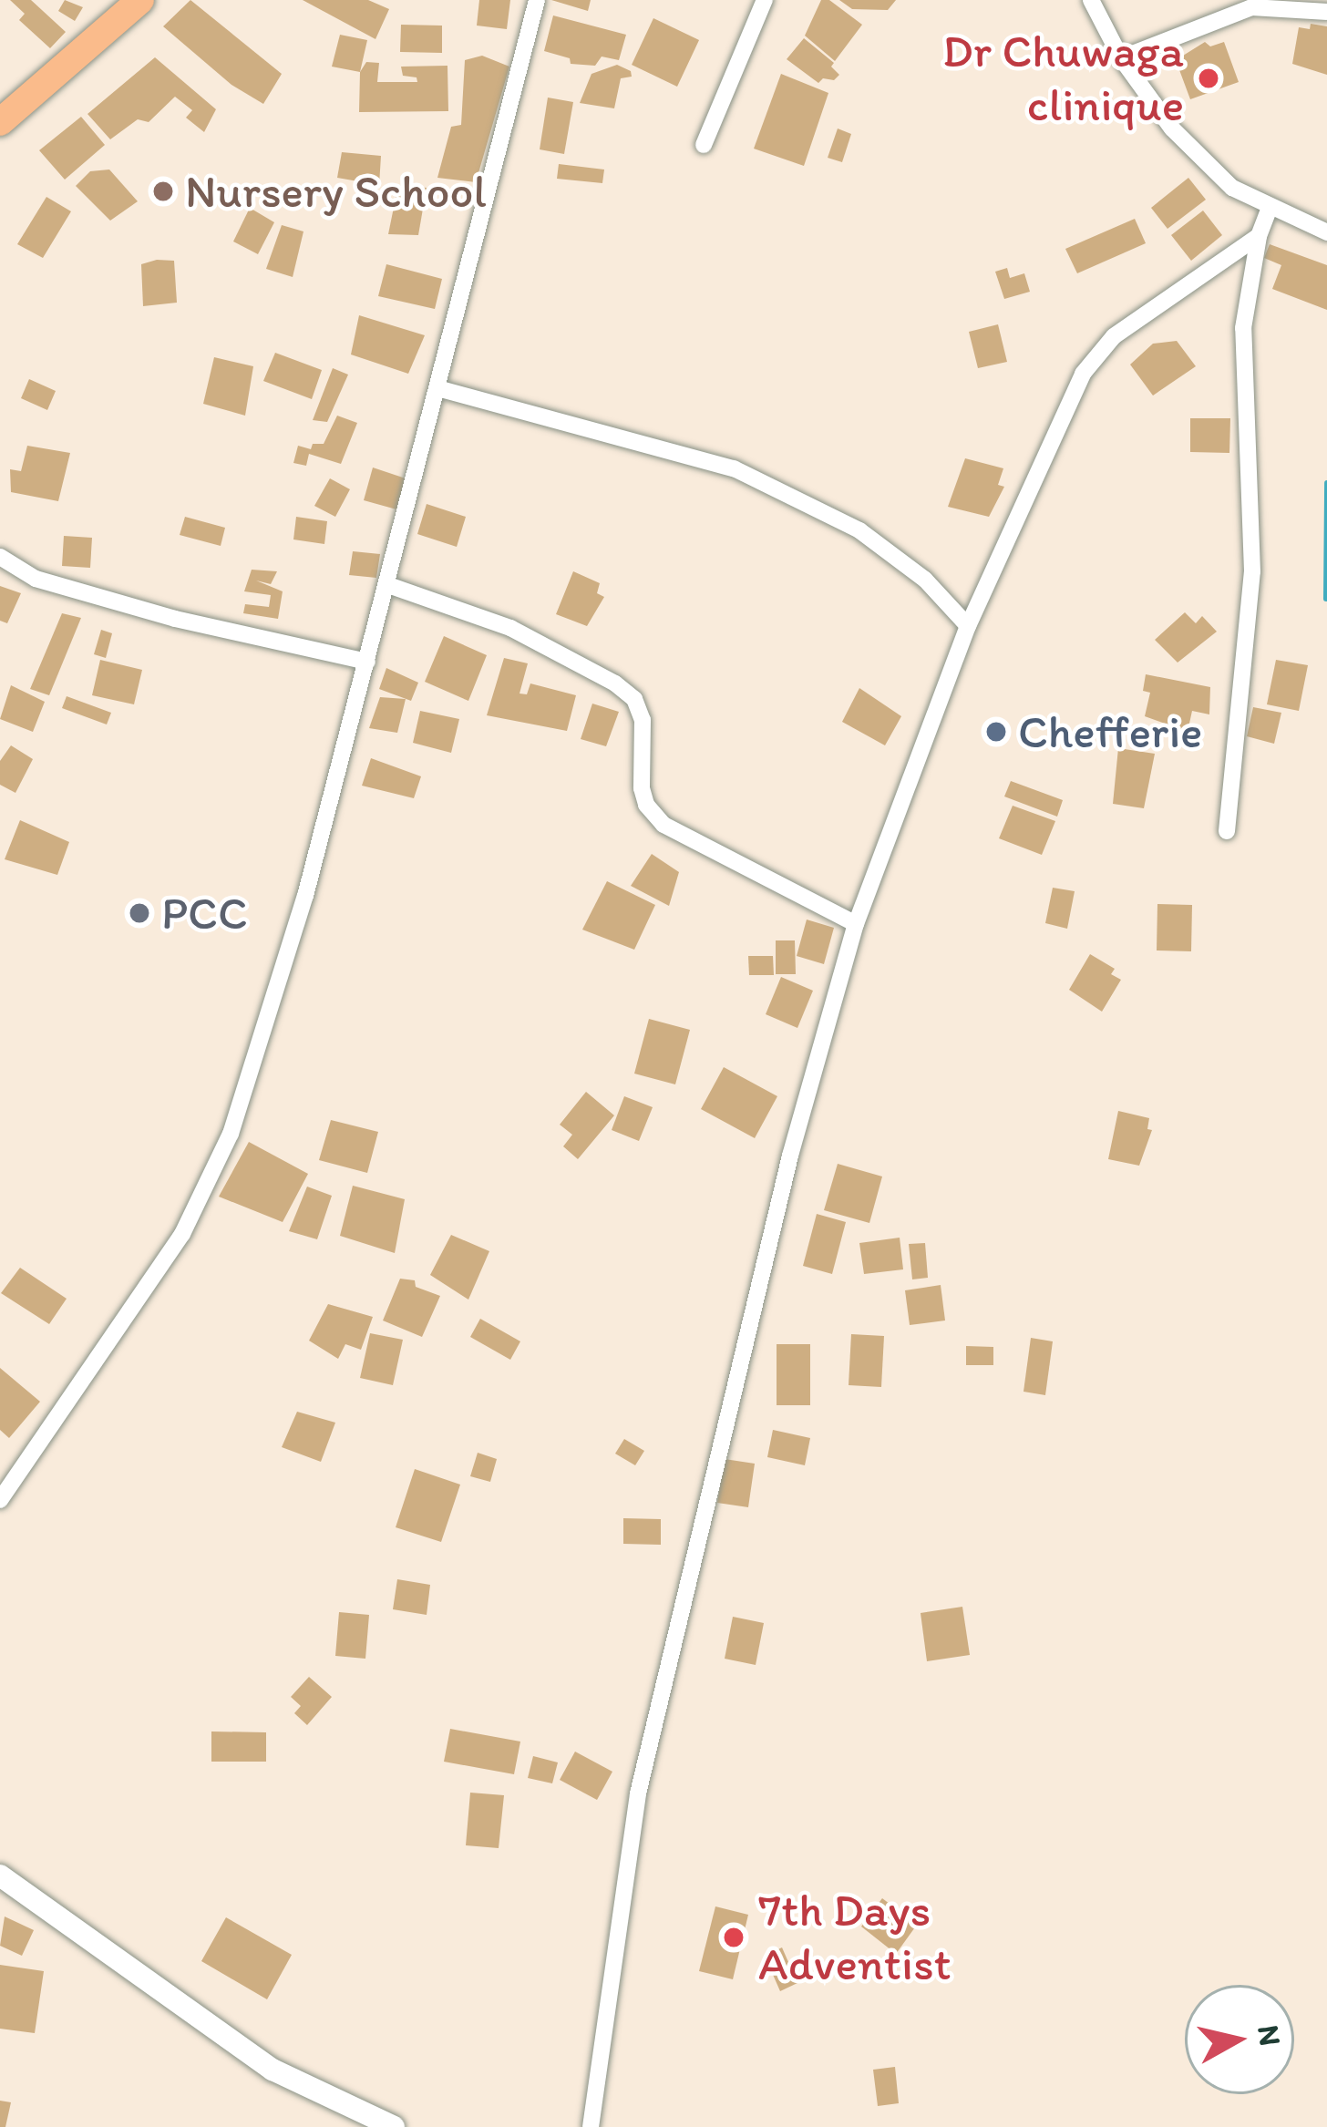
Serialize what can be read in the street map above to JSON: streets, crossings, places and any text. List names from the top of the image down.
{
  "places": [
    "Dr Chuwaga clinique",
    "Nursery School",
    "Chefferie",
    "PCC",
    "7th Days Adventist"
  ],
  "north": "right"
}
